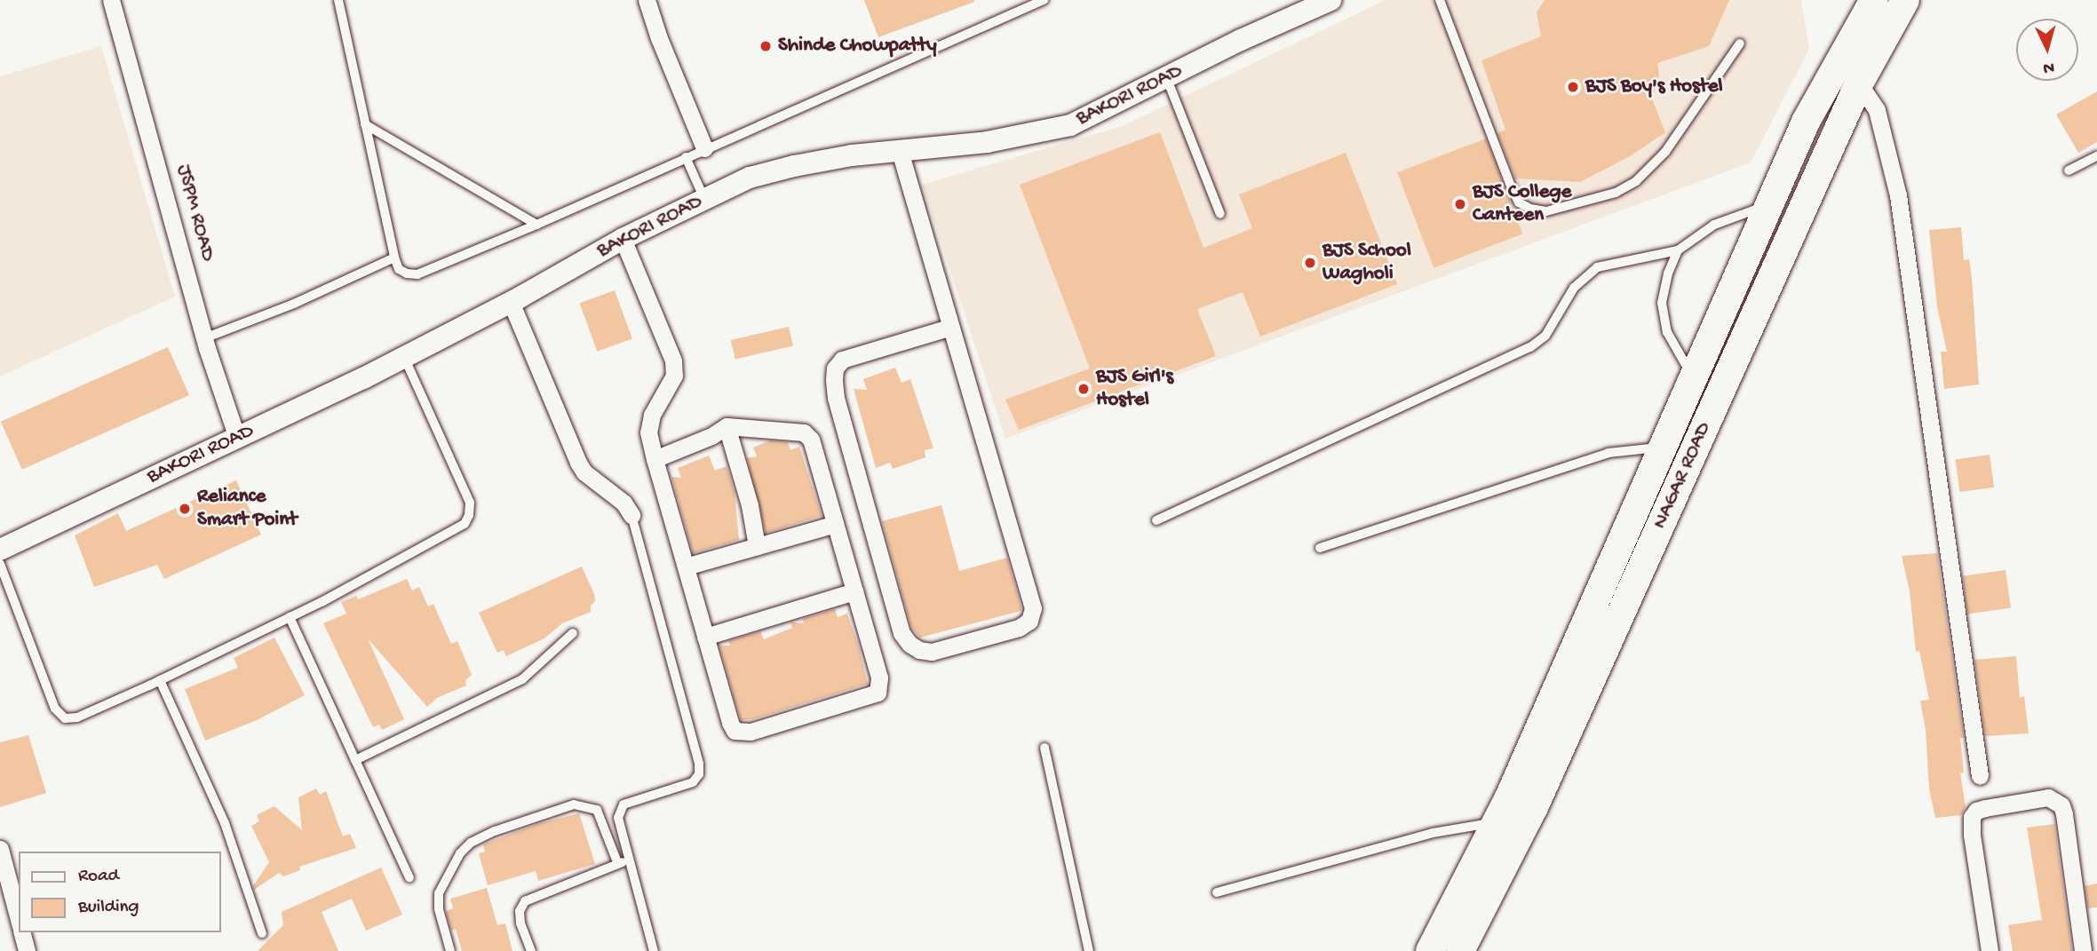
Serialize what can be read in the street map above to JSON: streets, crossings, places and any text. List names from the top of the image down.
{
  "streets": {
    "highway": ["NAGAR ROAD"],
    "street": ["BAKORI ROAD", "JSPM ROAD"]
  },
  "crossings": [
    ["BAKORI ROAD", "JSPM ROAD"]
  ],
  "places": [
    "Shinde Chowpatty",
    "BJS Boy's Hostel",
    "BJS College Canteen",
    "BJS School Wagholi",
    "BJS Girl's Hostel",
    "Reliance Smart Point"
  ],
  "legend": ["Road", "Building"],
  "north": "bottom"
}
